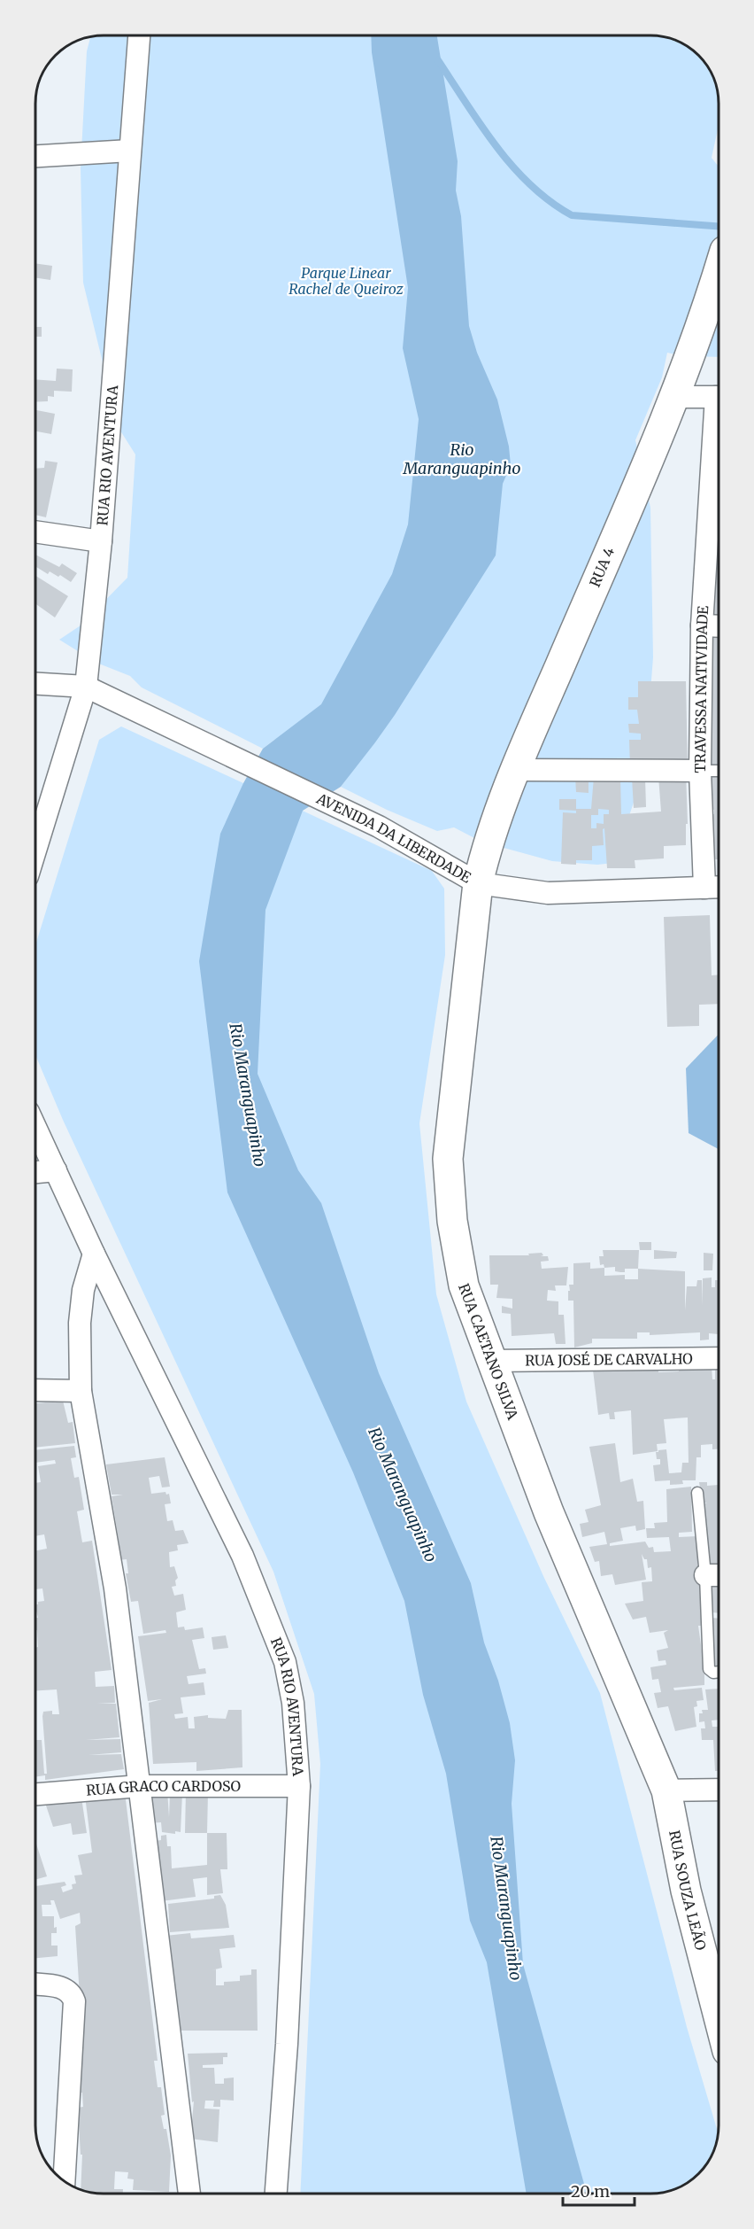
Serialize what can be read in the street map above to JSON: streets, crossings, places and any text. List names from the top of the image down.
{
  "streets": {
    "main road": ["RUA 4", "RUA CAETANO SILVA", "RUA SOUZA LEÃO"],
    "street": [
      "RUA RIO AVENTURA",
      "TRAVESSA NATIVIDADE",
      "AVENIDA DA LIBERDADE",
      "RUA JOSÉ DE CARVALHO",
      "RUA GRACO CARDOSO"
    ]
  },
  "crossings": [
    ["RUA RIO AVENTURA", "AVENIDA DA LIBERDADE"],
    ["RUA RIO AVENTURA", "RUA GRACO CARDOSO"],
    ["RUA 4", "AVENIDA DA LIBERDADE"],
    ["RUA 4", "RUA CAETANO SILVA"],
    ["TRAVESSA NATIVIDADE", "AVENIDA DA LIBERDADE"],
    ["AVENIDA DA LIBERDADE", "RUA CAETANO SILVA"],
    ["RUA CAETANO SILVA", "RUA JOSÉ DE CARVALHO"],
    ["RUA CAETANO SILVA", "RUA SOUZA LEÃO"]
  ],
  "water": ["Rio Maranguapinho"],
  "parks": ["Parque Linear Rachel de Queiroz"],
  "scale_bar": "20 m"
}
